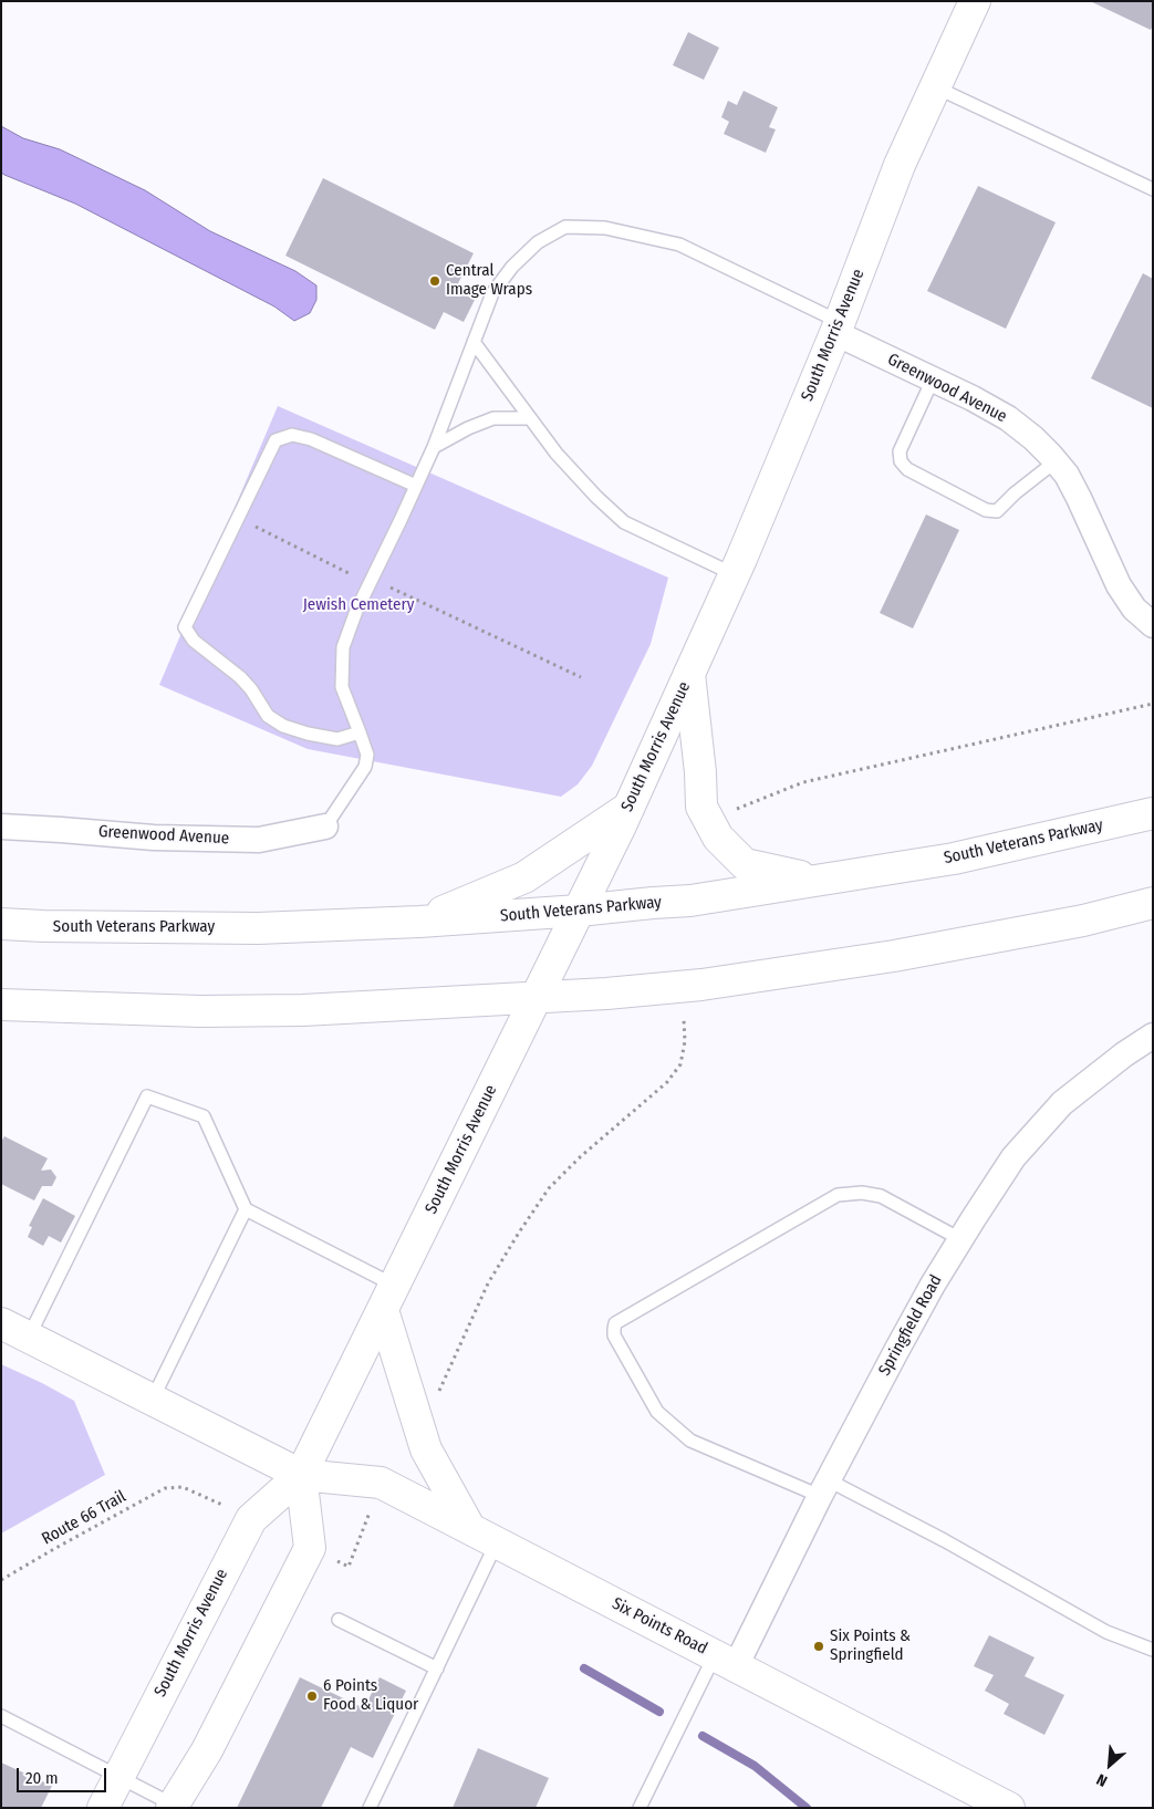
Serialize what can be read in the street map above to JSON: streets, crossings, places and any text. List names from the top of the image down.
{
  "streets": {
    "main road": ["South Morris Avenue", "South Veterans Parkway", "Six Points Road"],
    "street": ["Greenwood Avenue", "Springfield Road"],
    "path": ["Route 66 Trail"]
  },
  "crossings": [
    ["South Morris Avenue", "Greenwood Avenue"],
    ["South Morris Avenue", "South Veterans Parkway"],
    ["South Morris Avenue", "Route 66 Trail"],
    ["South Morris Avenue", "Six Points Road"],
    ["Springfield Road", "Six Points Road"]
  ],
  "parks": ["Jewish Cemetery"],
  "places": ["Central Image Wraps", "Six Points & Springfield", "6 Points Food & Liquor"],
  "scale_bar": "20 m",
  "north": "bottom left"
}
